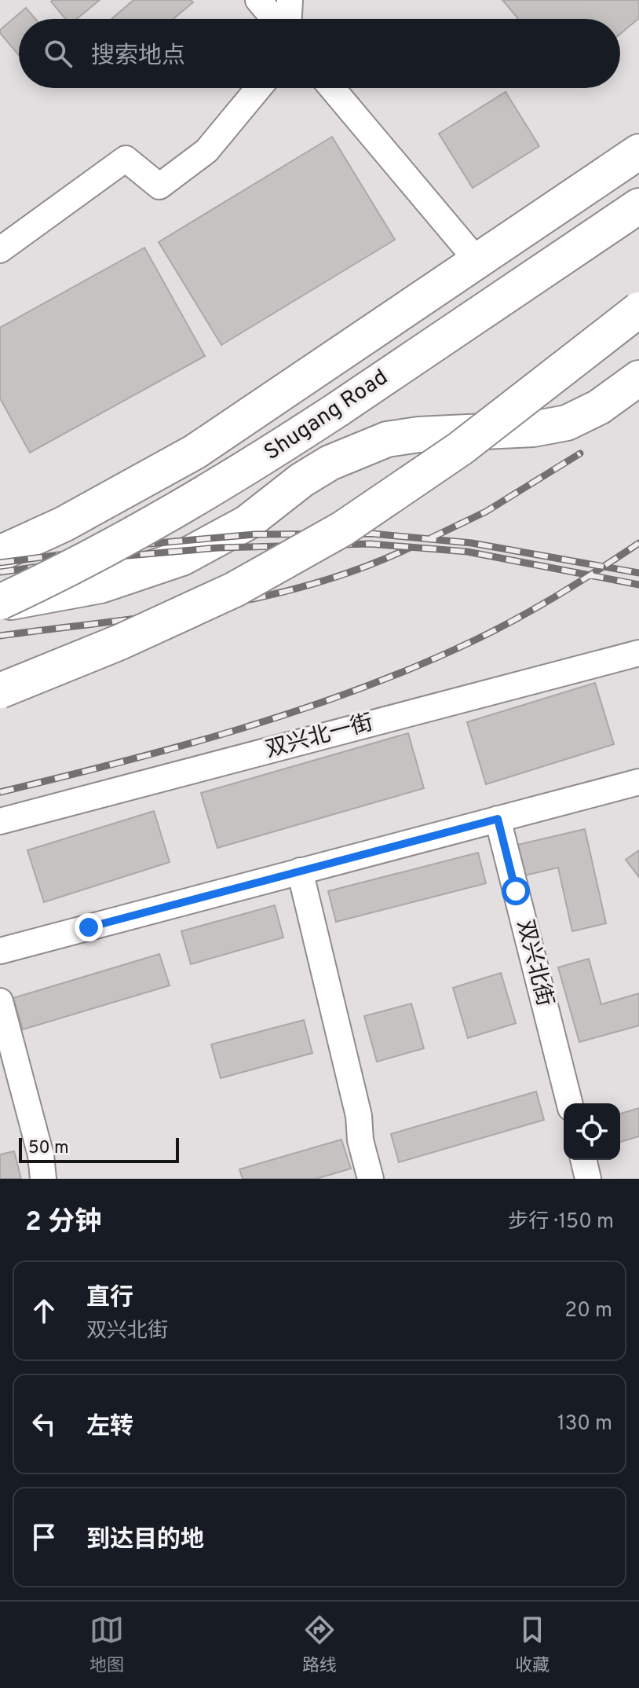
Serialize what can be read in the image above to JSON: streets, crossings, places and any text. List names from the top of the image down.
{
  "streets": {
    "highway": ["Shugang Road"],
    "street": ["双兴北一街", "双兴北街"]
  },
  "scale_bar": "50 m",
  "page": {
    "search": "搜索地点",
    "scale": "50 m",
    "heading": ["2 分钟", "步行 · 150 m"],
    "list": [
      ["直行", "双兴北街", "20 m"],
      ["左转", "130 m"],
      "到达目的地"
    ],
    "nav": ["地图", "路线", "收藏"]
  }
}
